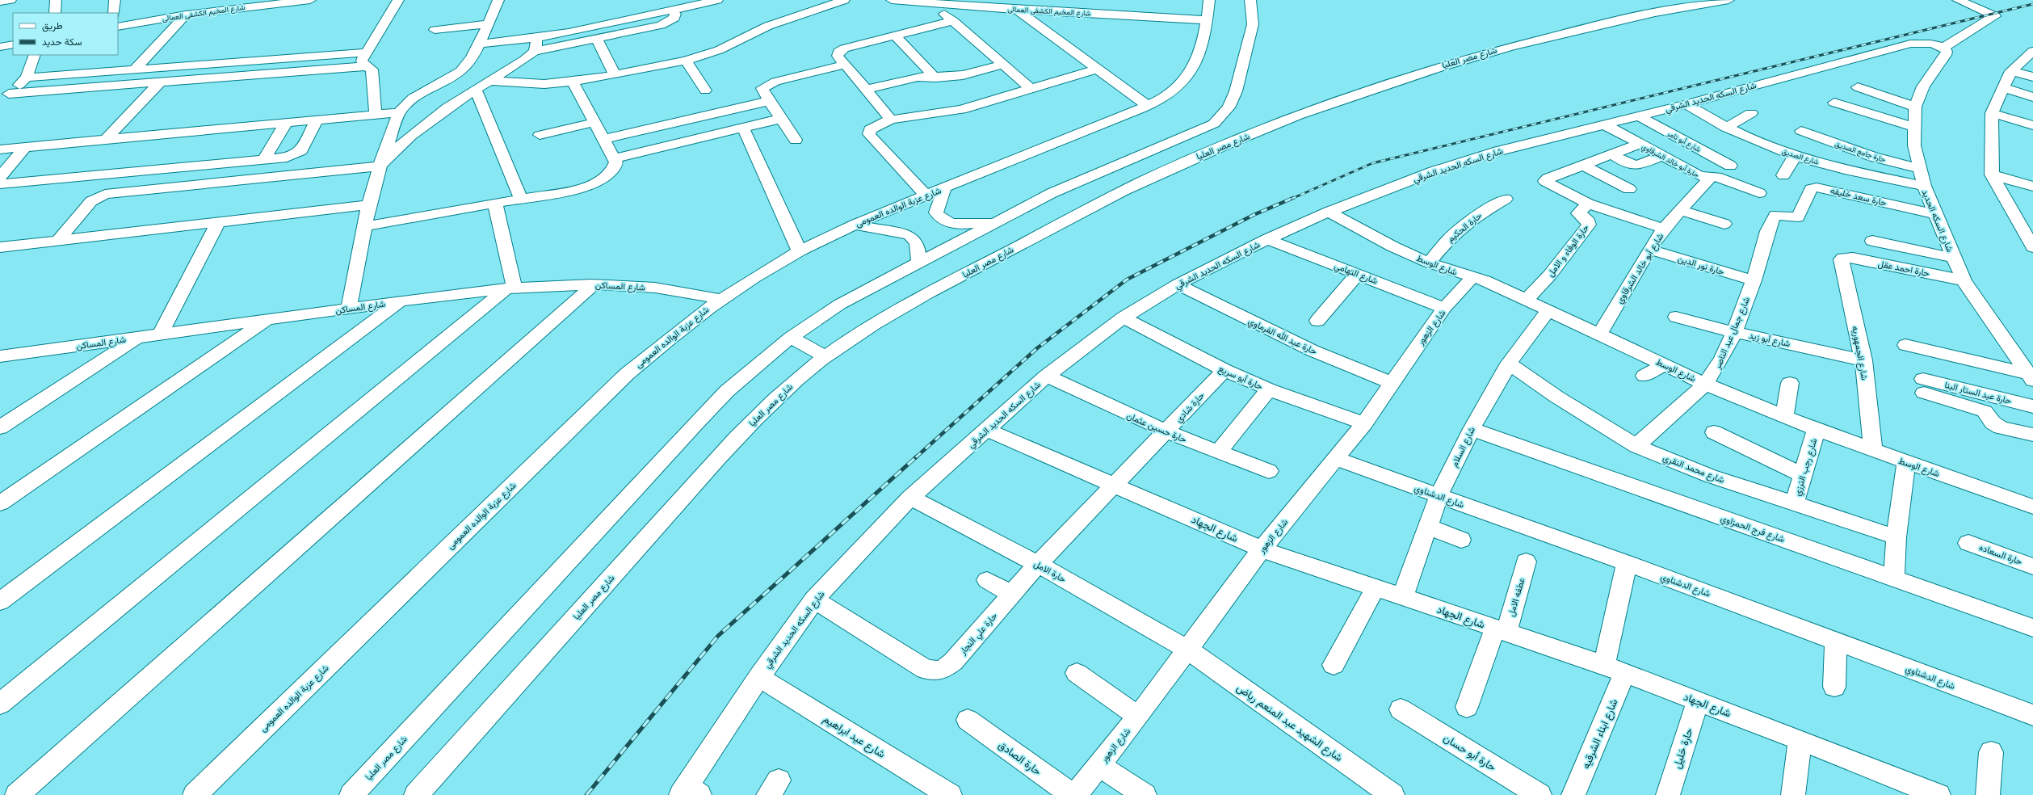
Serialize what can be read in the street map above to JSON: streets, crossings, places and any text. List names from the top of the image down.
{
  "streets": {
    "street": [
      "شارع المخيم الكشفى العمالى",
      "شارع مصر العليا",
      "شارع السكه الحديد الشرقي",
      "شارع أبو تامر",
      "حارة جامع الصديق",
      "شارع الصديق",
      "حارة أبو خالد الشرقاوي",
      "حارة سعد خليفه",
      "شارع عزبة الوالده العمومى",
      "شارع السكه الحديد",
      "حارة الحكيم",
      "حارة الوفاء و الامل",
      "شارع الوسط",
      "حارة نور الدين",
      "شارع أبو خالد الشرقاوي",
      "حارة احمد عقل",
      "شارع التهامي",
      "شارع المساكن",
      "شارع الزهور",
      "شارع جمال عبد الناصر",
      "حارة عبد الله الفرماوي",
      "شارع أبو زيد",
      "شارع الجمهوريه",
      "حارة أبو سريع",
      "حارة عبد الستار البنا",
      "حارة شادي",
      "حارة حسين عثمان",
      "شارع السلام",
      "شارع رجب الترزي",
      "شارع محمد النقري",
      "شارع الدشناوي",
      "شارع الجهاد",
      "شارع فرج الحمزاوي",
      "حارة السعاده",
      "حارة الامل",
      "عطفه الامل",
      "حارة علي النجار",
      "شارع الشهيد عبد المنعم رياض",
      "شارع ابناء الشرقيه",
      "شارع عيد ابراهيم",
      "حارة خليل",
      "حارة أبو حسان",
      "حارة الصادق"
    ]
  },
  "crossings": [
    ["شارع المخيم الكشفى العمالى", "شارع عزبة الوالده العمومى"],
    ["شارع السكه الحديد الشرقي", "شارع أبو تامر"],
    ["شارع السكه الحديد الشرقي", "شارع الصديق"],
    ["شارع السكه الحديد الشرقي", "حارة أبو خالد الشرقاوي"],
    ["شارع السكه الحديد الشرقي", "شارع السكه الحديد"],
    ["شارع السكه الحديد الشرقي", "شارع الوسط"],
    ["شارع السكه الحديد الشرقي", "شارع التهامي"],
    ["شارع السكه الحديد الشرقي", "حارة عبد الله الفرماوي"],
    ["شارع السكه الحديد الشرقي", "حارة أبو سريع"],
    ["شارع السكه الحديد الشرقي", "حارة حسين عثمان"],
    ["شارع السكه الحديد الشرقي", "شارع الجهاد"],
    ["شارع السكه الحديد الشرقي", "حارة الامل"],
    ["شارع السكه الحديد الشرقي", "حارة علي النجار"],
    ["شارع السكه الحديد الشرقي", "شارع عيد ابراهيم"],
    ["حارة جامع الصديق", "شارع السكه الحديد"],
    ["شارع الصديق", "شارع السكه الحديد"],
    ["حارة أبو خالد الشرقاوي", "شارع أبو خالد الشرقاوي"],
    ["حارة سعد خليفه", "شارع السكه الحديد"],
    ["حارة سعد خليفه", "شارع جمال عبد الناصر"],
    ["شارع عزبة الوالده العمومى", "شارع المساكن"],
    ["شارع السكه الحديد", "حارة احمد عقل"],
    ["حارة الحكيم", "شارع الوسط"],
    ["حارة الوفاء و الامل", "شارع الوسط"],
    ["شارع الوسط", "شارع أبو خالد الشرقاوي"],
    ["شارع الوسط", "شارع الزهور"],
    ["شارع الوسط", "شارع جمال عبد الناصر"],
    ["شارع الوسط", "شارع الجمهوريه"],
    ["شارع الوسط", "شارع السلام"],
    ["شارع الوسط", "شارع رجب الترزي"],
    ["حارة نور الدين", "شارع أبو خالد الشرقاوي"],
    ["حارة نور الدين", "شارع جمال عبد الناصر"],
    ["حارة احمد عقل", "شارع الجمهوريه"],
    ["شارع التهامي", "شارع الزهور"],
    ["شارع الزهور", "حارة عبد الله الفرماوي"],
    ["شارع الزهور", "حارة أبو سريع"],
    ["شارع الزهور", "شارع الدشناوي"],
    ["شارع الزهور", "شارع الجهاد"],
    ["شارع الزهور", "حارة الامل"],
    ["شارع الزهور", "شارع الشهيد عبد المنعم رياض"],
    ["شارع جمال عبد الناصر", "شارع أبو زيد"],
    ["شارع جمال عبد الناصر", "شارع محمد النقري"],
    ["شارع أبو زيد", "شارع الجمهوريه"],
    ["حارة أبو سريع", "حارة شادي"],
    ["حارة شادي", "حارة حسين عثمان"],
    ["حارة شادي", "شارع الجهاد"],
    ["حارة شادي", "حارة علي النجار"],
    ["شارع السلام", "شارع محمد النقري"],
    ["شارع السلام", "شارع الدشناوي"],
    ["شارع السلام", "شارع الجهاد"],
    ["شارع السلام", "شارع فرج الحمزاوي"],
    ["شارع رجب الترزي", "شارع محمد النقري"],
    ["شارع الدشناوي", "شارع ابناء الشرقيه"],
    ["شارع الجهاد", "عطفه الامل"],
    ["شارع الجهاد", "حارة علي النجار"],
    ["شارع الجهاد", "شارع ابناء الشرقيه"],
    ["شارع الجهاد", "حارة خليل"],
    ["حارة الامل", "حارة علي النجار"],
    ["حارة الامل", "شارع الشهيد عبد المنعم رياض"]
  ],
  "legend": ["طريق", "سكة حديد"]
}
